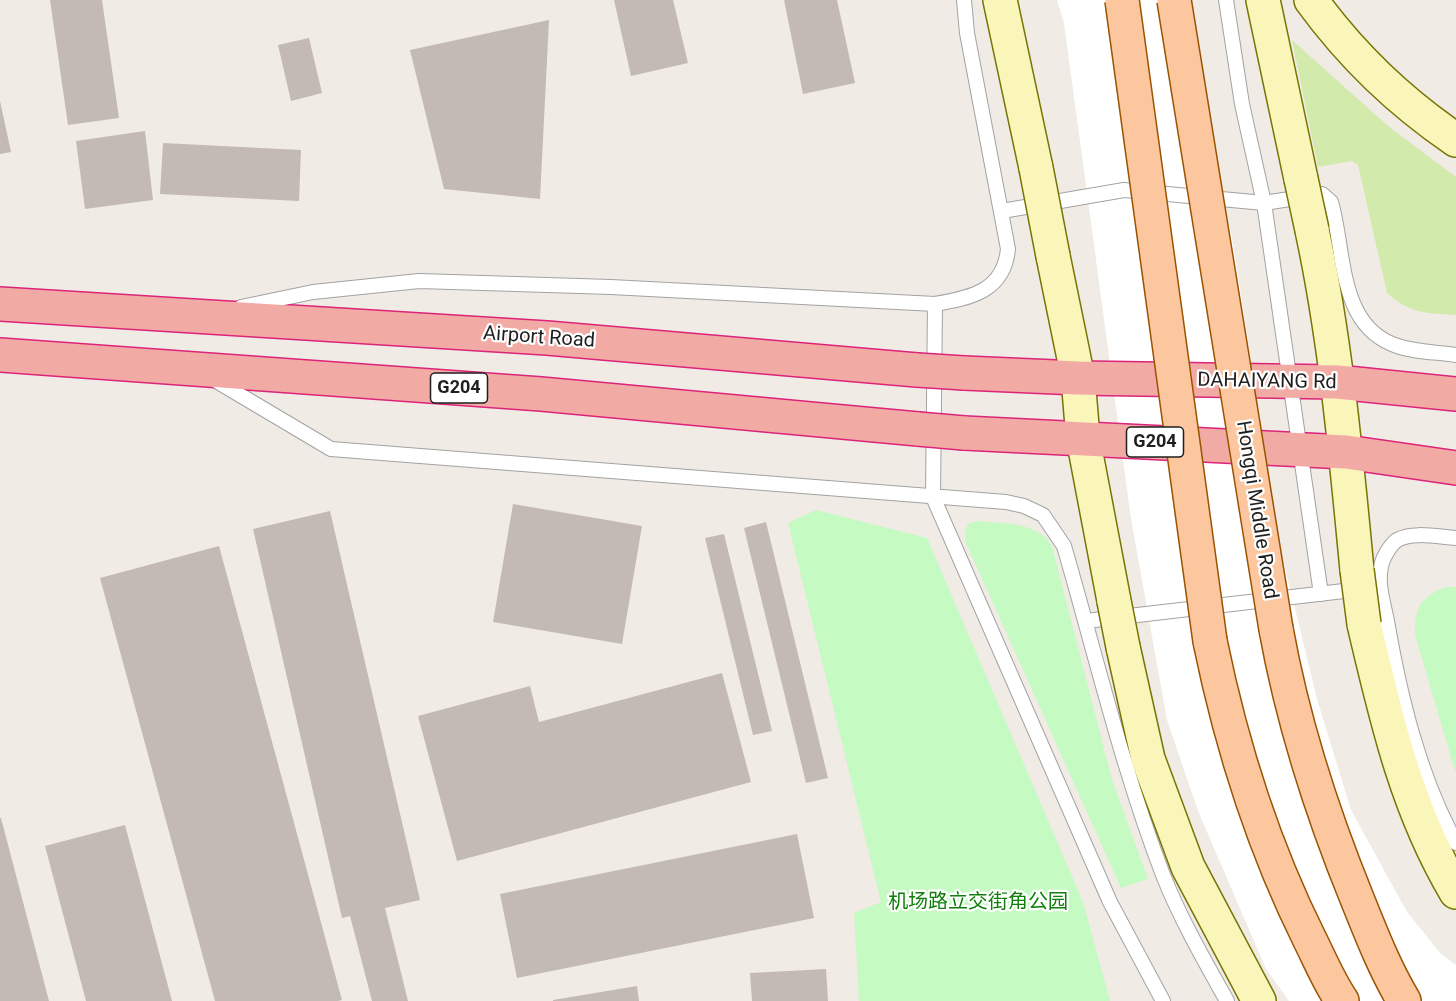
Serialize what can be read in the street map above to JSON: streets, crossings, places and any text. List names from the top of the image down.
{
  "streets": {
    "highway": ["Airport Road", "DAHAIYANG Rd", "G204"],
    "main road": ["Hongqi Middle Road"]
  },
  "crossings": [
    ["Airport Road", "DAHAIYANG Rd"]
  ],
  "parks": ["机场路立交街角公园"]
}
